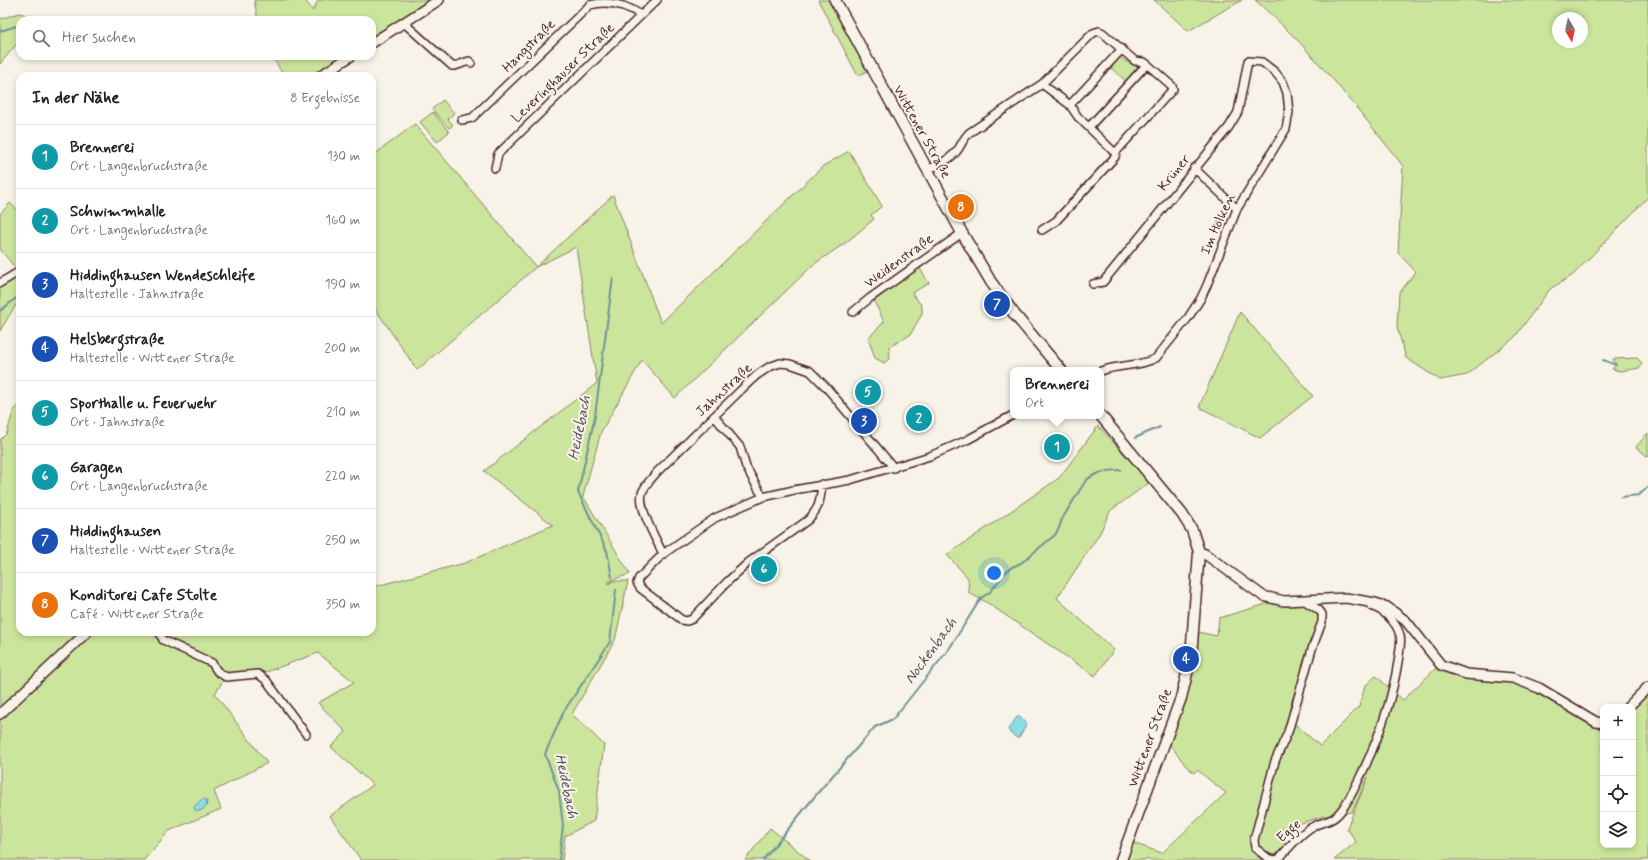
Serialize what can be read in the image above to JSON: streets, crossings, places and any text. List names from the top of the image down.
{
  "streets": {
    "main road": ["Wittener Straße"],
    "street": [
      "Hangstraße",
      "Leveringhauser Straße",
      "Krüner",
      "Im Hölken",
      "Weidenstraße",
      "Jahnstraße",
      "Egge"
    ]
  },
  "crossings": [
    ["Hangstraße", "Leveringhauser Straße"],
    ["Wittener Straße", "Weidenstraße"],
    ["Krüner", "Im Hölken"]
  ],
  "water": ["Heidebach", "Nockenbach"],
  "north": "bottom",
  "page": {
    "search": "Hier suchen",
    "heading": ["In der Nähe", "8 Ergebnisse"],
    "list": [
      {
        "mark": "1",
        "name": "Brennerei",
        "note": "Ort · Langenbruchstraße",
        "value": "130 m"
      },
      {
        "mark": "2",
        "name": "Schwimmhalle",
        "note": "Ort · Langenbruchstraße",
        "value": "160 m"
      },
      {
        "mark": "3",
        "name": "Hiddinghausen Wendeschleife",
        "note": "Haltestelle · Jahnstraße",
        "value": "190 m"
      },
      {
        "mark": "4",
        "name": "Helsbergstraße",
        "note": "Haltestelle · Wittener Straße",
        "value": "200 m"
      },
      {
        "mark": "5",
        "name": "Sporthalle u. Feuerwehr",
        "note": "Ort · Jahnstraße",
        "value": "210 m"
      },
      {
        "mark": "6",
        "name": "Garagen",
        "note": "Ort · Langenbruchstraße",
        "value": "220 m"
      },
      {
        "mark": "7",
        "name": "Hiddinghausen",
        "note": "Haltestelle · Wittener Straße",
        "value": "250 m"
      },
      {
        "mark": "8",
        "name": "Konditorei Cafe Stolte",
        "note": "Café · Wittener Straße",
        "value": "350 m"
      }
    ],
    "pins": [
      "8",
      "7",
      "5",
      "2",
      "3",
      "1",
      "6",
      "4"
    ],
    "popup": ["Brennerei", "Ort"],
    "map_buttons": ["+", "−"]
  }
}
